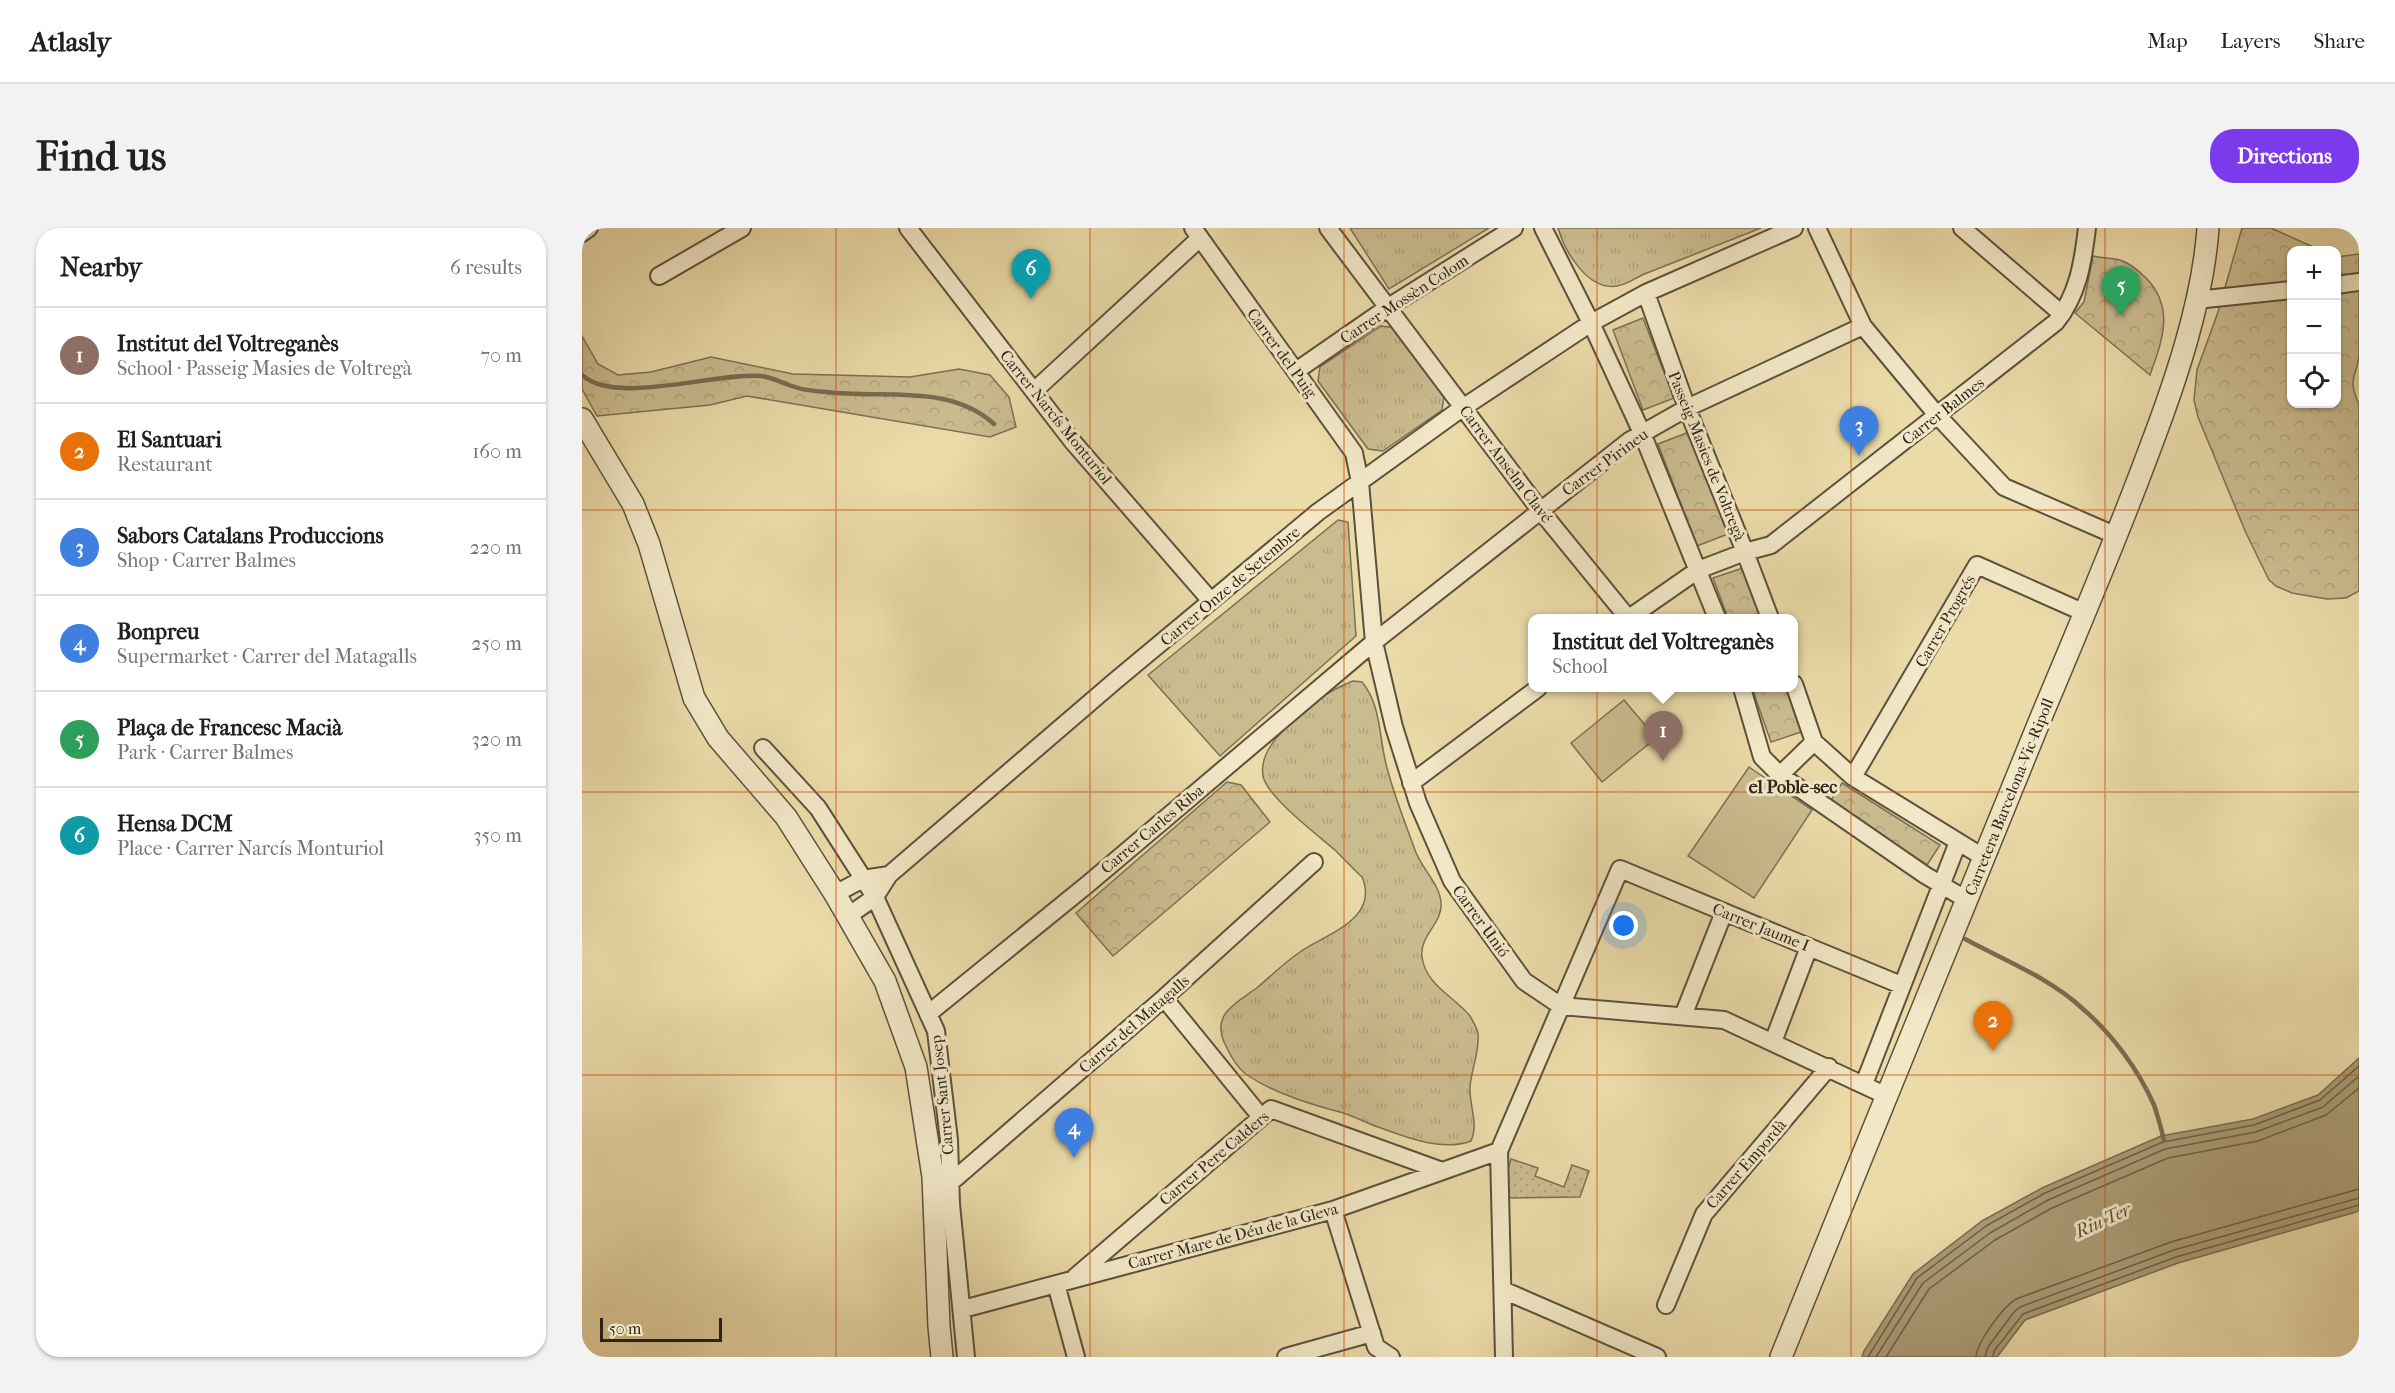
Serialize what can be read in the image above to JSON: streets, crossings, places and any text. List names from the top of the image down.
{
  "streets": {
    "street": [
      "Carrer Mossèn Colom",
      "Carrer del Puig",
      "Carrer Balmes",
      "Carrer Narcís Monturiol",
      "Passeig Masies de Voltregà",
      "Carrer Pirineu",
      "Carrer Anselm Clavé",
      "Carrer Onze de Setembre",
      "Carrer Progrés",
      "Carretera Barcelona-Vic-Ripoll",
      "Carrer Carles Riba",
      "Carrer Unió",
      "Carrer Jaume I",
      "Carrer del Matagalls",
      "Carrer Sant Josep",
      "Carrer Pere Calders",
      "Carrer Empordà",
      "Carrer Mare de Déu de la Gleva"
    ]
  },
  "crossings": [
    ["Carrer Mossèn Colom", "Carrer del Puig"],
    ["Carrer Mossèn Colom", "Carrer Anselm Clavé"],
    ["Carrer del Puig", "Carrer Onze de Setembre"],
    ["Carrer del Puig", "Carrer Unió"],
    ["Carrer Balmes", "Passeig Masies de Voltregà"],
    ["Carrer Narcís Monturiol", "Carrer Onze de Setembre"],
    ["Passeig Masies de Voltregà", "Carrer Pirineu"],
    ["Passeig Masies de Voltregà", "Carrer Onze de Setembre"],
    ["Carrer Pirineu", "Carrer Anselm Clavé"],
    ["Carrer Pirineu", "Carrer Carles Riba"],
    ["Carrer Pirineu", "Carrer Unió"],
    ["Carrer Anselm Clavé", "Carrer Onze de Setembre"],
    ["Carrer Onze de Setembre", "Carrer Unió"],
    ["Carrer Onze de Setembre", "Carrer Sant Josep"],
    ["Carrer Progrés", "Carretera Barcelona-Vic-Ripoll"],
    ["Carretera Barcelona-Vic-Ripoll", "Carrer Unió"],
    ["Carrer Carles Riba", "Carrer Unió"],
    ["Carrer Carles Riba", "Carrer Sant Josep"],
    ["Carrer Unió", "Carrer Jaume I"],
    ["Carrer Unió", "Carrer Empordà"],
    ["Carrer del Matagalls", "Carrer Sant Josep"],
    ["Carrer Sant Josep", "Carrer Mare de Déu de la Gleva"],
    ["Carrer Pere Calders", "Carrer Mare de Déu de la Gleva"]
  ],
  "districts": ["el Poble-sec"],
  "water": ["Riu Ter"],
  "scale_bar": "50 m",
  "page": {
    "header": "Atlasly",
    "nav": ["Map", "Layers", "Share"],
    "buttons": "Directions",
    "title": "Find us",
    "heading": ["Nearby", "6 results"],
    "map_buttons": ["+", "−"],
    "pins": [
      "6",
      "5",
      "3",
      "1",
      "2",
      "4"
    ],
    "list": [
      {
        "mark": "1",
        "name": "Institut del Voltreganès",
        "note": "School · Passeig Masies de Voltregà",
        "value": "70 m"
      },
      {
        "mark": "2",
        "name": "El Santuari",
        "note": "Restaurant",
        "value": "160 m"
      },
      {
        "mark": "3",
        "name": "Sabors Catalans Produccions",
        "note": "Shop · Carrer Balmes",
        "value": "220 m"
      },
      {
        "mark": "4",
        "name": "Bonpreu",
        "note": "Supermarket · Carrer del Matagalls",
        "value": "250 m"
      },
      {
        "mark": "5",
        "name": "Plaça de Francesc Macià",
        "note": "Park · Carrer Balmes",
        "value": "320 m"
      },
      {
        "mark": "6",
        "name": "Hensa DCM",
        "note": "Place · Carrer Narcís Monturiol",
        "value": "350 m"
      }
    ],
    "popup": ["Institut del Voltreganès", "School"],
    "scale": "50 m"
  }
}
